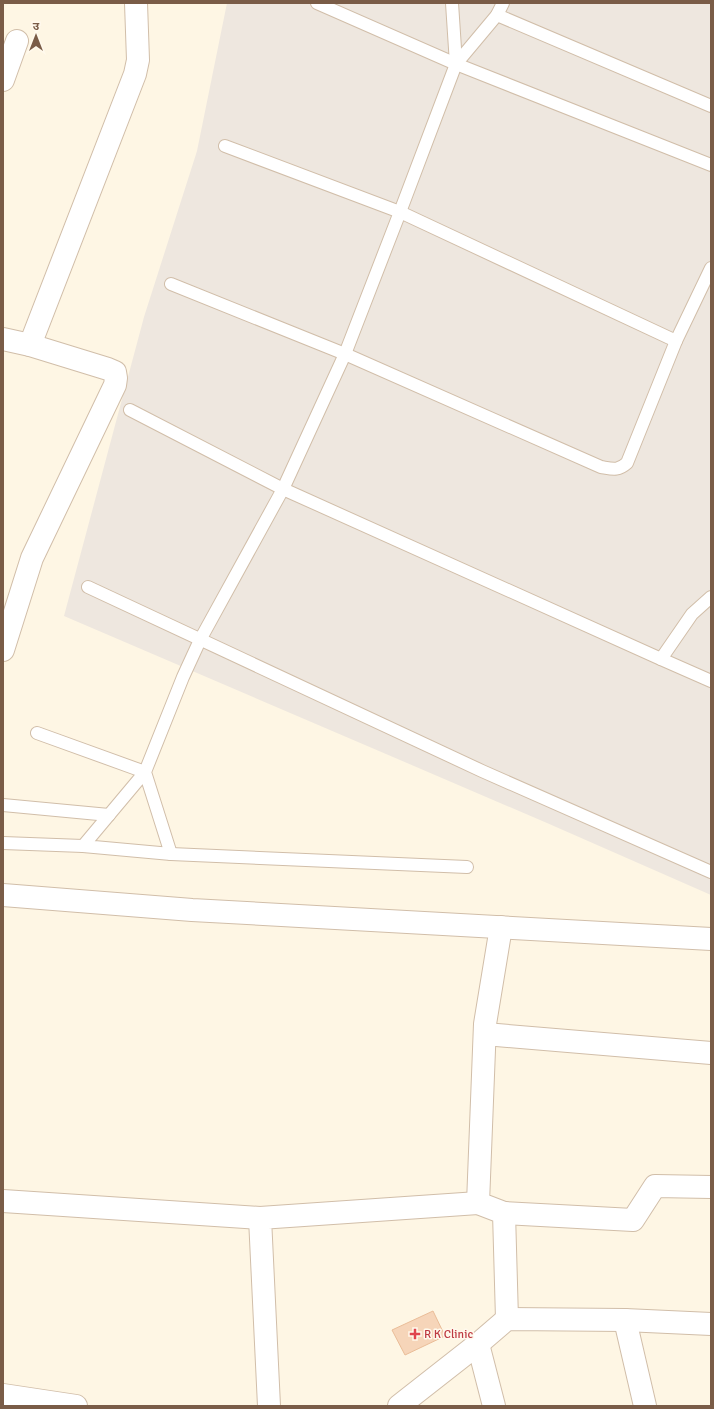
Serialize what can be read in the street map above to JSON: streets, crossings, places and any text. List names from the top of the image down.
{
  "places": {
    "health": ["R K Clinic"]
  },
  "north": "top"
}
